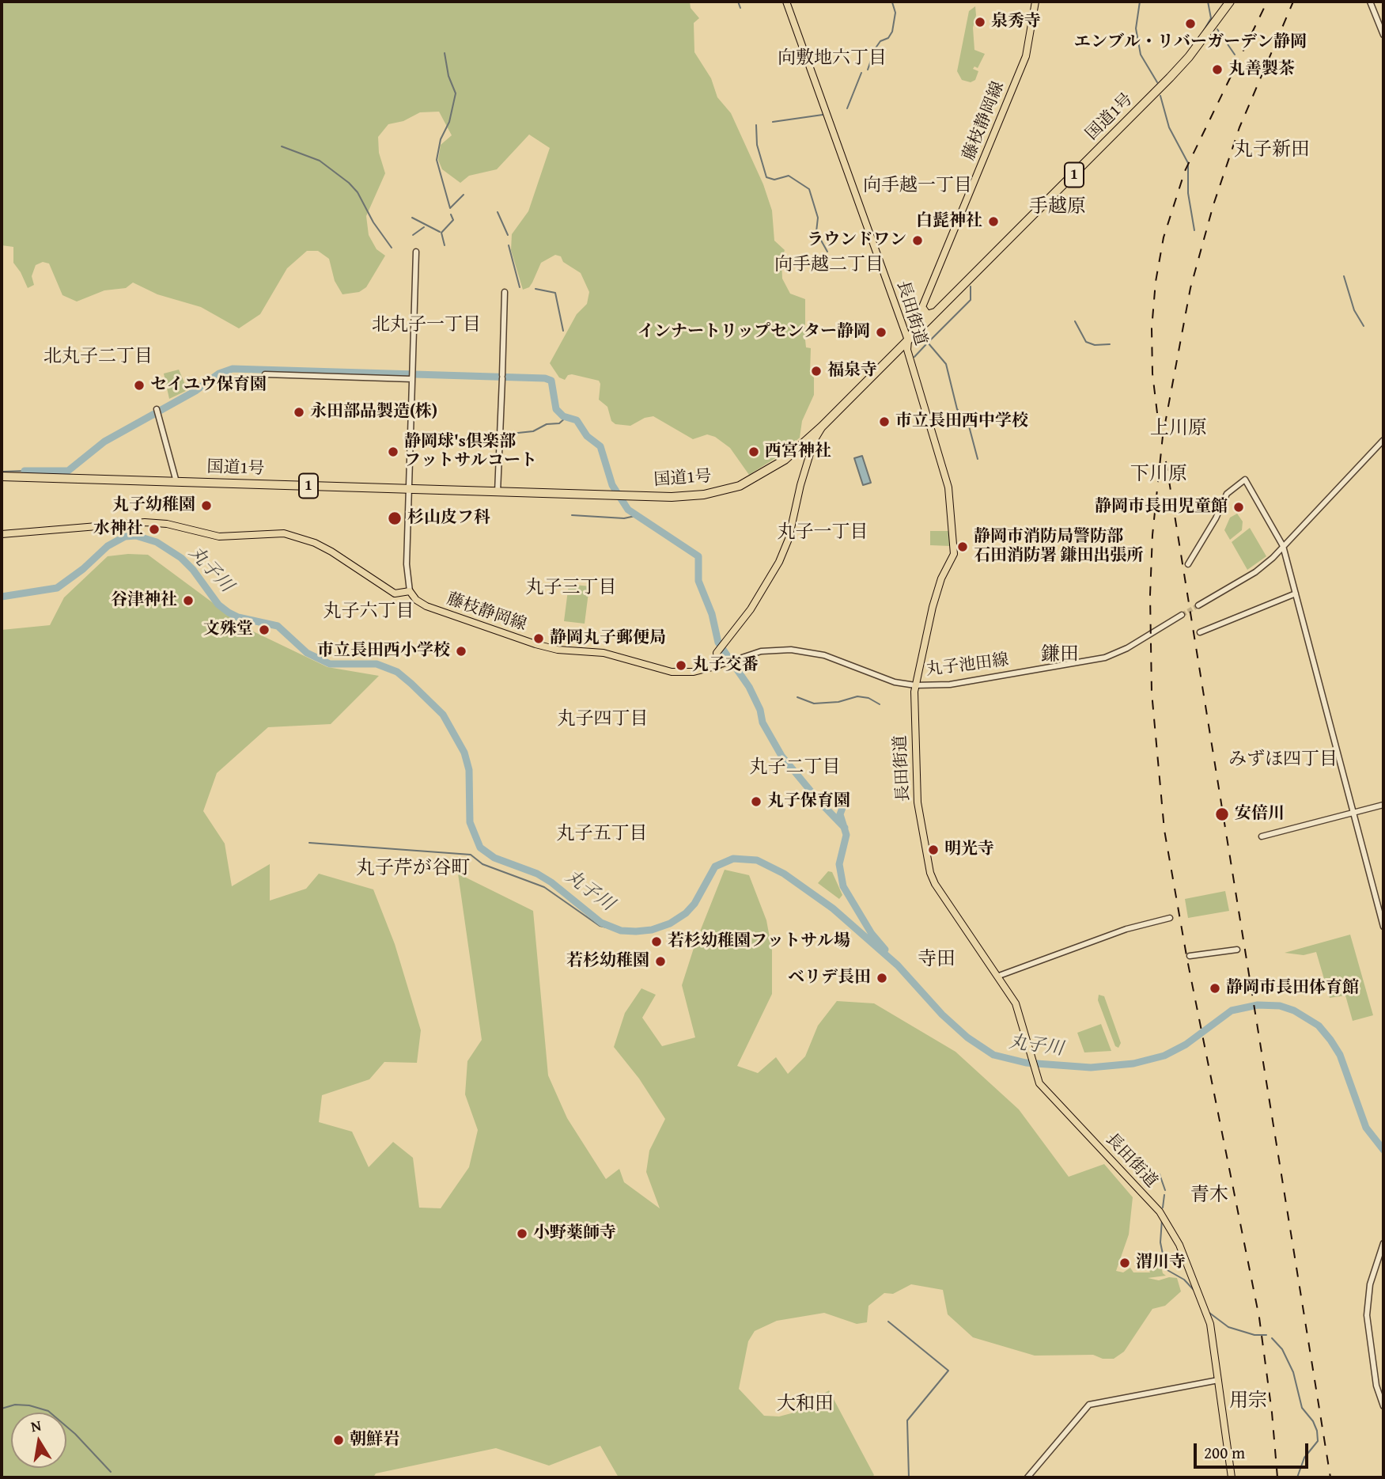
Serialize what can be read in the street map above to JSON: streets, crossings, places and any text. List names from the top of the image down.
{
  "streets": {
    "highway": ["国道1号", "1"],
    "main road": ["藤枝静岡線", "長田街道"],
    "street": ["丸子池田線"]
  },
  "crossings": [
    ["国道1号", "藤枝静岡線"],
    ["国道1号", "長田街道"],
    ["藤枝静岡線", "長田街道"],
    ["藤枝静岡線", "丸子池田線"],
    ["長田街道", "丸子池田線"]
  ],
  "districts": [
    "向敷地六丁目",
    "丸子新田",
    "向手越一丁目",
    "手越原",
    "向手越二丁目",
    "北丸子一丁目",
    "北丸子二丁目",
    "上川原",
    "下川原",
    "丸子一丁目",
    "丸子三丁目",
    "丸子六丁目",
    "鎌田",
    "丸子四丁目",
    "みずほ四丁目",
    "丸子二丁目",
    "丸子五丁目",
    "丸子芹が谷町",
    "寺田",
    "青木",
    "用宗",
    "大和田"
  ],
  "water": ["丸子川"],
  "places": [
    "泉秀寺",
    "エンブル・リバーガーデン静岡",
    "丸善製茶",
    "白髭神社",
    "ラウンドワン",
    "インナートリップセンター静岡",
    "福泉寺",
    "セイユウ保育園",
    "永田部品製造(株)",
    "市立長田西中学校",
    "静岡球's倶楽部 フットサルコート",
    "西宮神社",
    "丸子幼稚園",
    "静岡市長田児童館",
    "杉山皮フ科",
    "水神社",
    "静岡市消防局警防部 石田消防署 鎌田出張所",
    "谷津神社",
    "文殊堂",
    "静岡丸子郵便局",
    "市立長田西小学校",
    "丸子交番",
    "丸子保育園",
    "安倍川",
    "明光寺",
    "若杉幼稚園フットサル場",
    "若杉幼稚園",
    "ベリデ長田",
    "静岡市長田体育館",
    "小野薬師寺",
    "渭川寺",
    "朝鮮岩"
  ],
  "scale_bar": "200 m",
  "north": "top"
}
